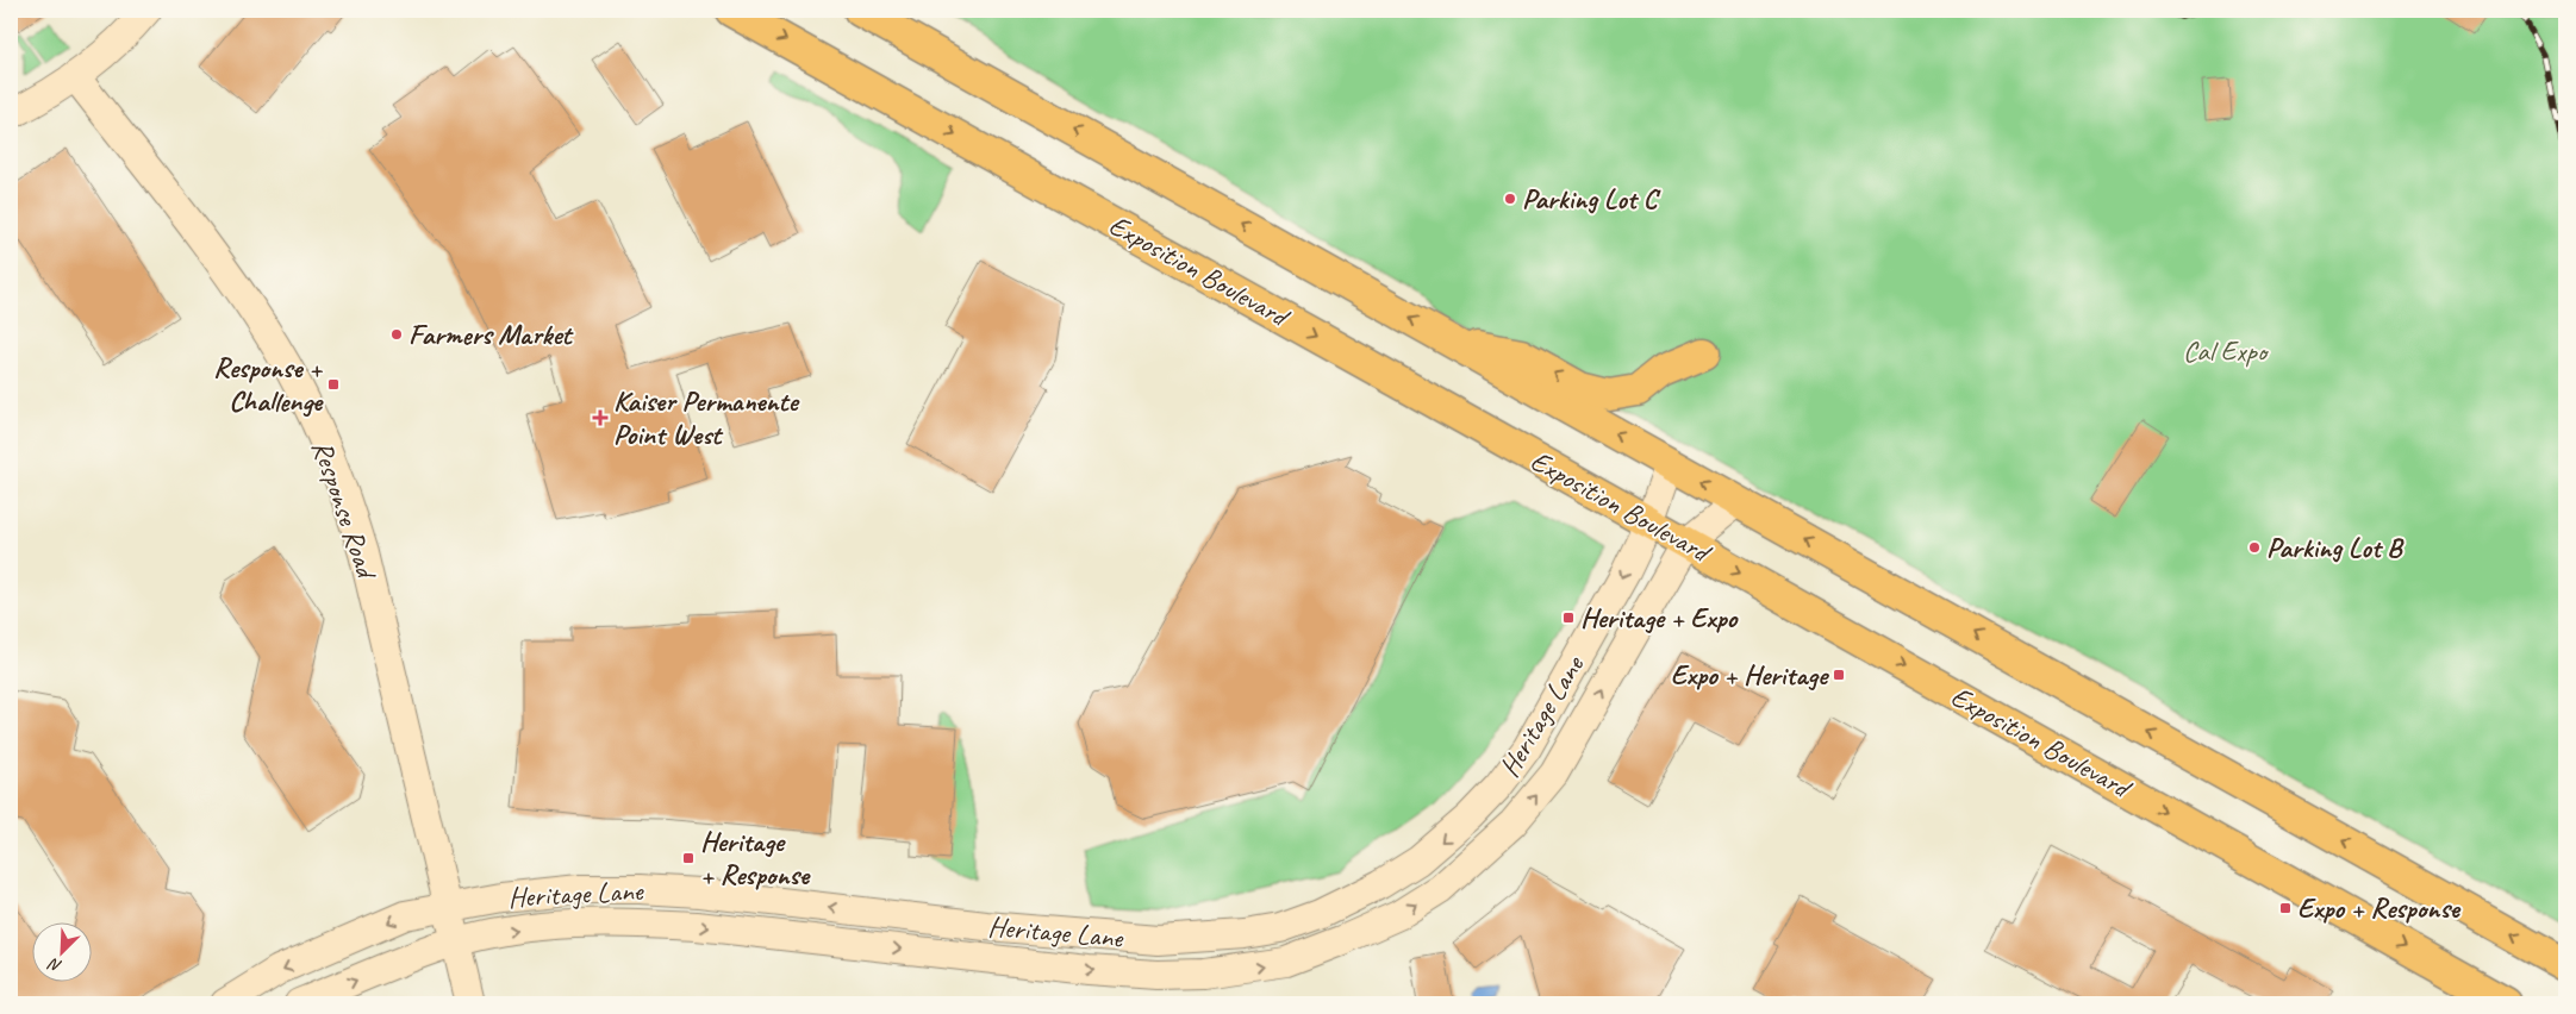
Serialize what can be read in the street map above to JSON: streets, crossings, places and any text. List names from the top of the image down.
{
  "streets": {
    "main road": ["Exposition Boulevard", "Response Road", "Heritage Lane"]
  },
  "crossings": [
    ["Exposition Boulevard", "Heritage Lane"],
    ["Response Road", "Heritage Lane"]
  ],
  "parks": ["Cal Expo"],
  "places": {
    "other": ["Parking Lot C", "Farmers Market", "Parking Lot B"],
    "transit": [
      "Response + Challenge",
      "Heritage + Expo",
      "Expo + Heritage",
      "Heritage + Response",
      "Expo + Response"
    ],
    "health": ["Kaiser Permanente Point West"]
  },
  "north": "bottom left"
}
